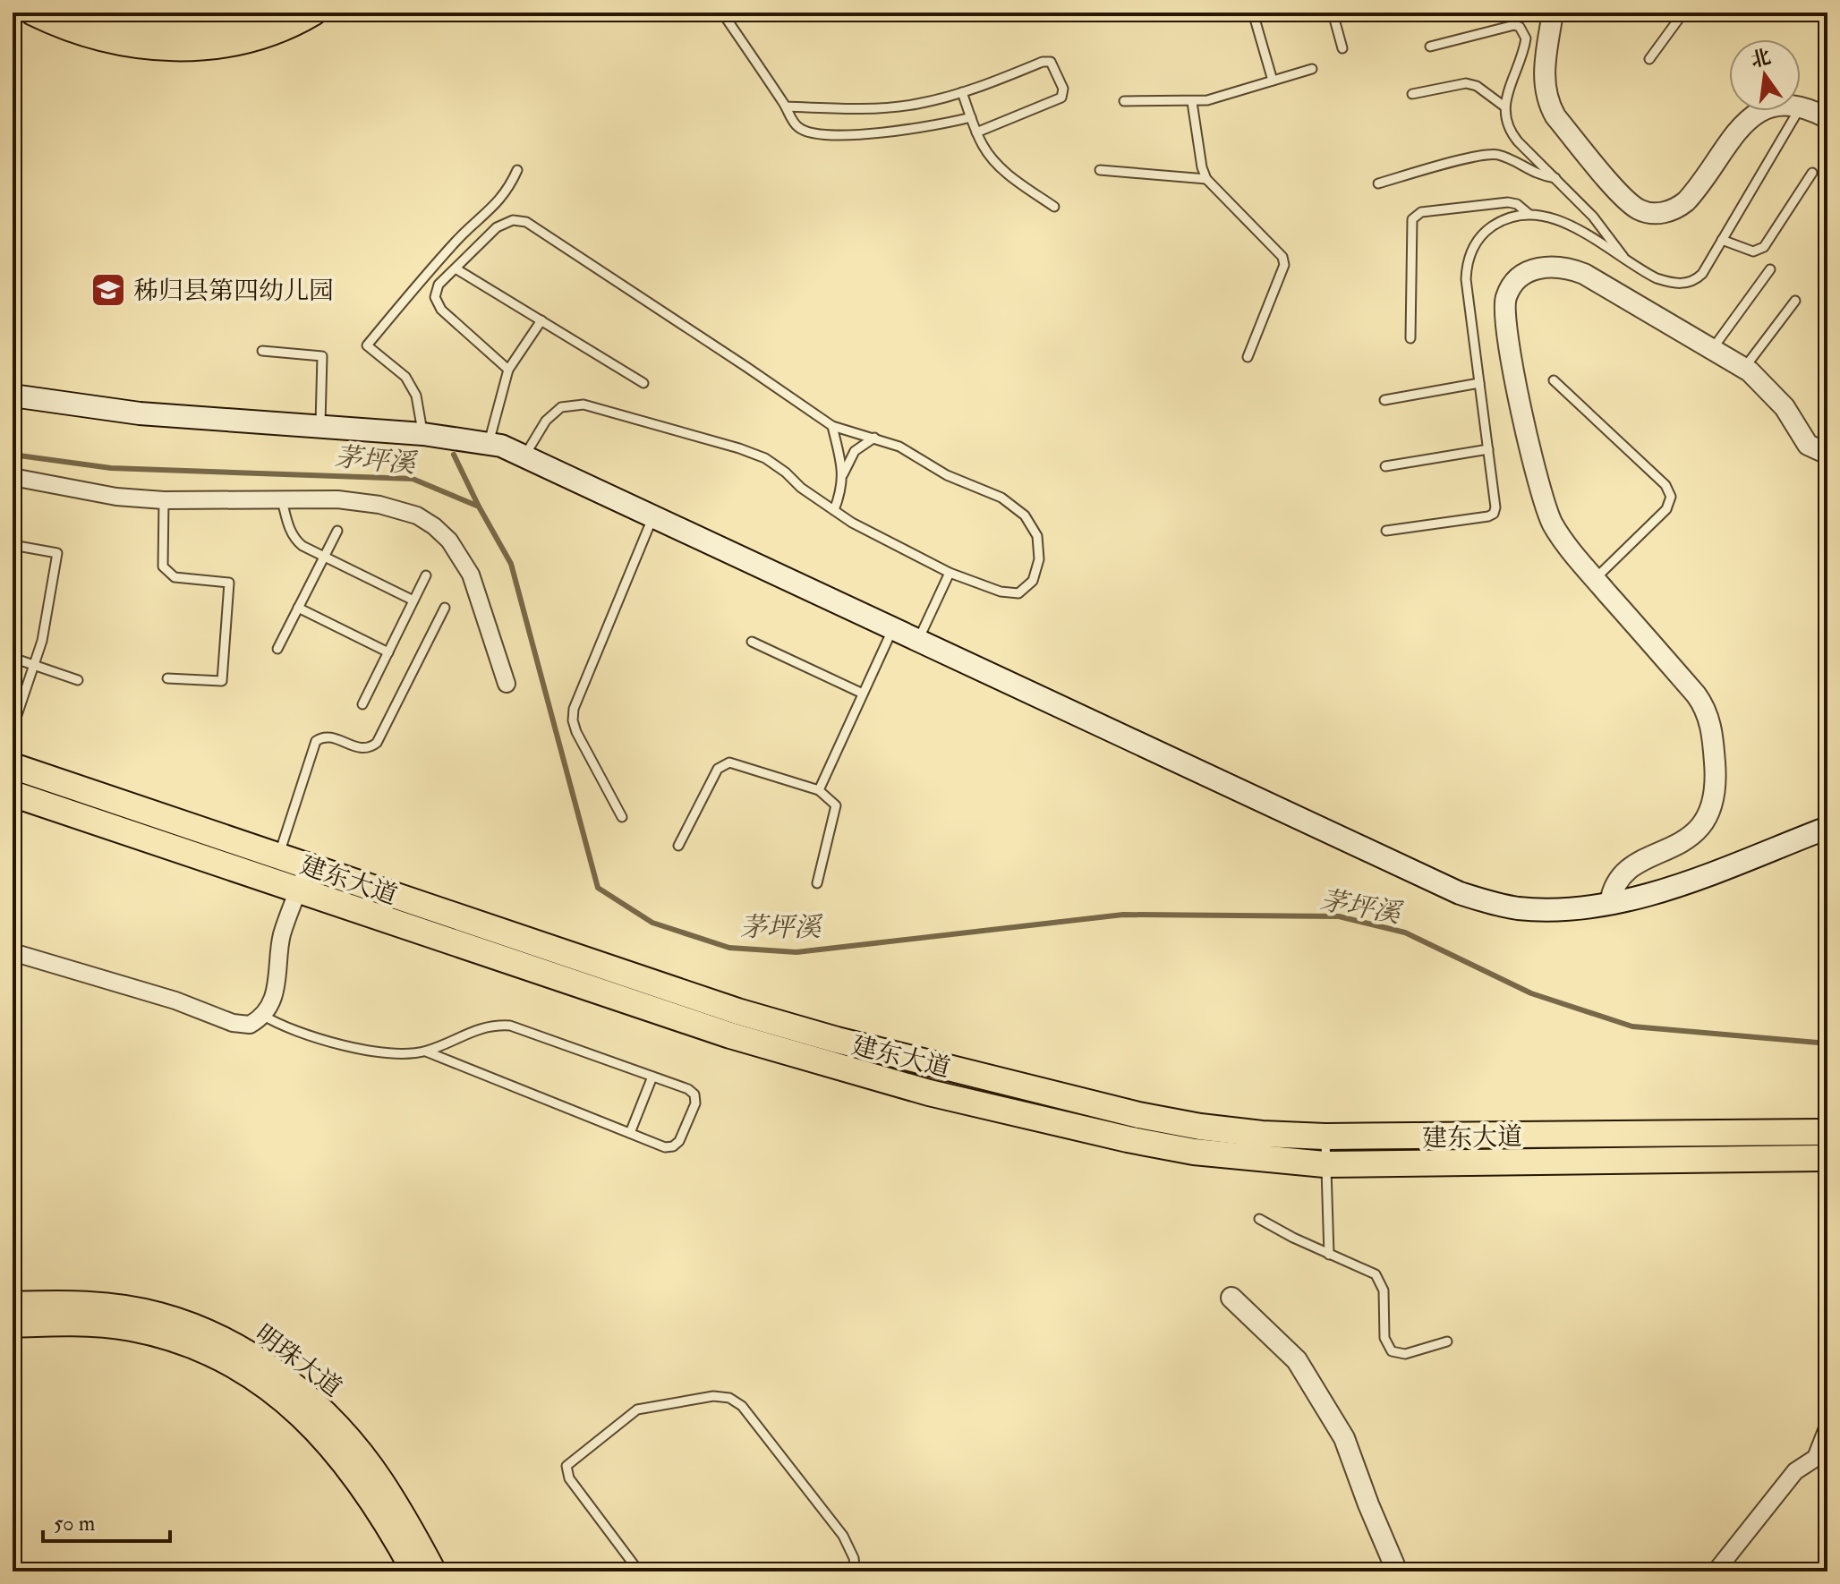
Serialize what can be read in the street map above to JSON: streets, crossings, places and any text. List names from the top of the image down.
{
  "streets": {
    "highway": ["建东大道"],
    "main road": ["明珠大道"]
  },
  "water": ["茅坪溪"],
  "places": {
    "school or university": ["秭归县第四幼儿园"]
  },
  "scale_bar": "50 m",
  "north": "top"
}
